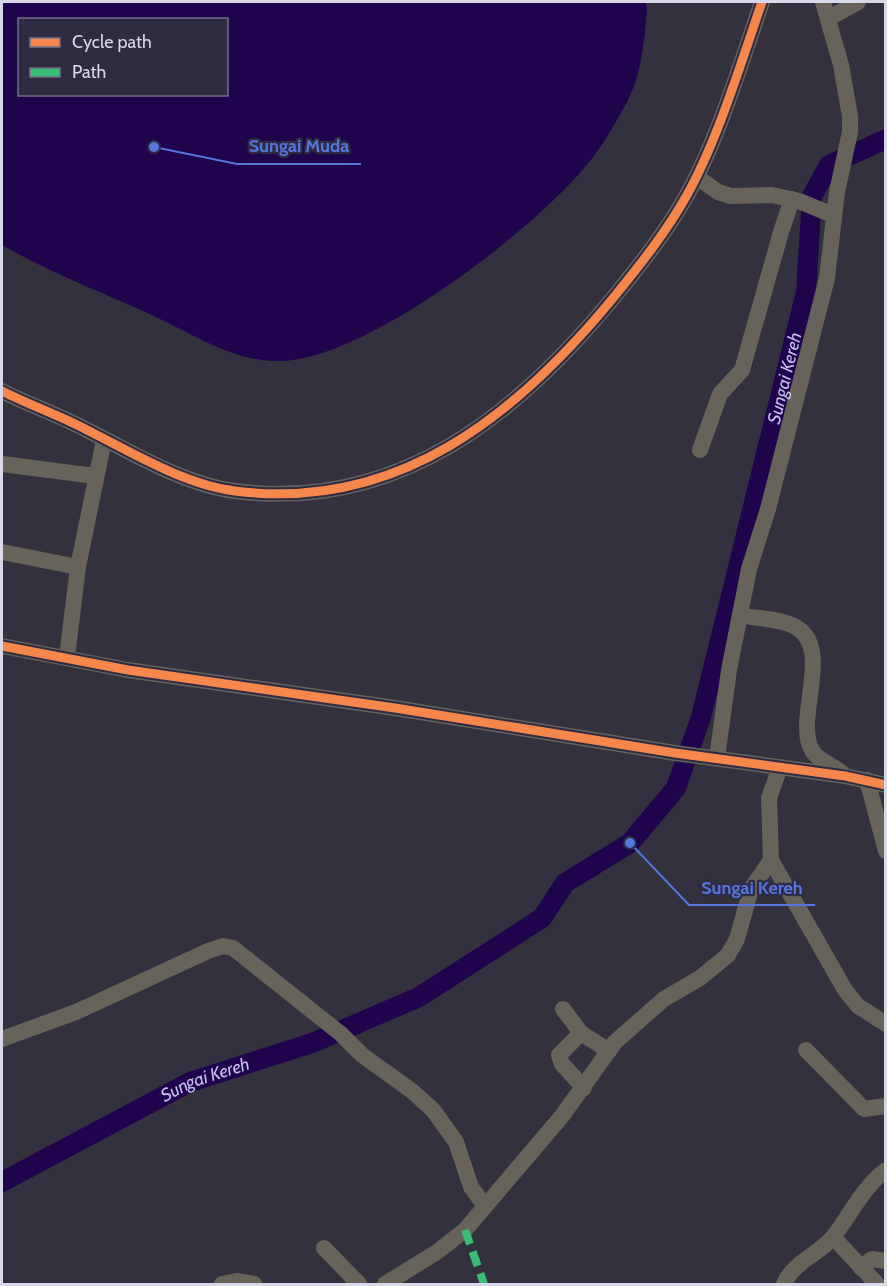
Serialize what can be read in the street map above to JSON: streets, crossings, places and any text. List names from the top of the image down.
{
  "water": ["Sungai Kereh"],
  "places": ["Sungai Muda", "Sungai Kereh"],
  "legend": ["Cycle path", "Path"]
}
